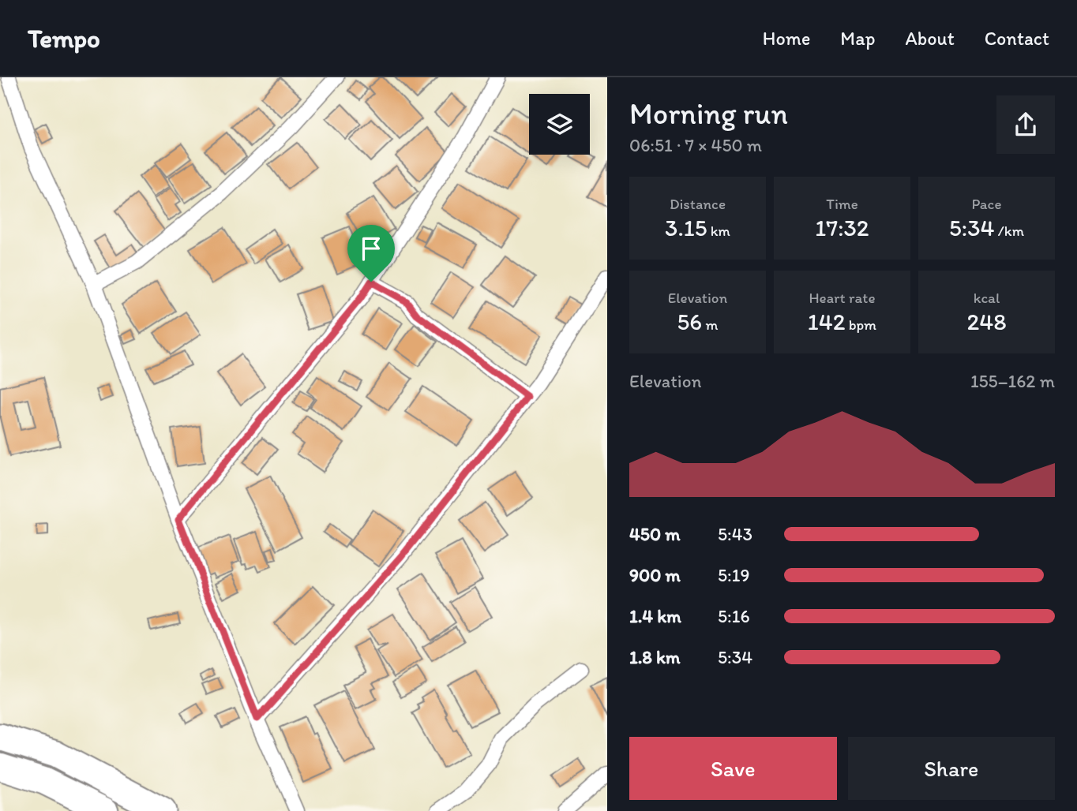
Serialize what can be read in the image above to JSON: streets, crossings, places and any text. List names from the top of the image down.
{
  "page": {
    "header": "Tempo",
    "nav": [
      "Home",
      "Map",
      "About",
      "Contact"
    ],
    "heading": ["Morning run", "06:51 · 7 × 450 m"],
    "stats": [
      ["Distance", "3.15 km"],
      ["Time", "17:32"],
      ["Pace", "5:34 /km"],
      ["Elevation", "56 m"],
      ["Heart rate", "142 bpm"],
      ["kcal", "248"]
    ],
    "chart": ["Elevation", "155–162 m"],
    "list": [
      {
        "name": "450 m",
        "note": "5:43"
      },
      {
        "name": "900 m",
        "note": "5:19"
      },
      {
        "name": "1.4 km",
        "note": "5:16"
      },
      {
        "name": "1.8 km",
        "note": "5:34"
      }
    ],
    "buttons": ["Save", "Share"]
  }
}
